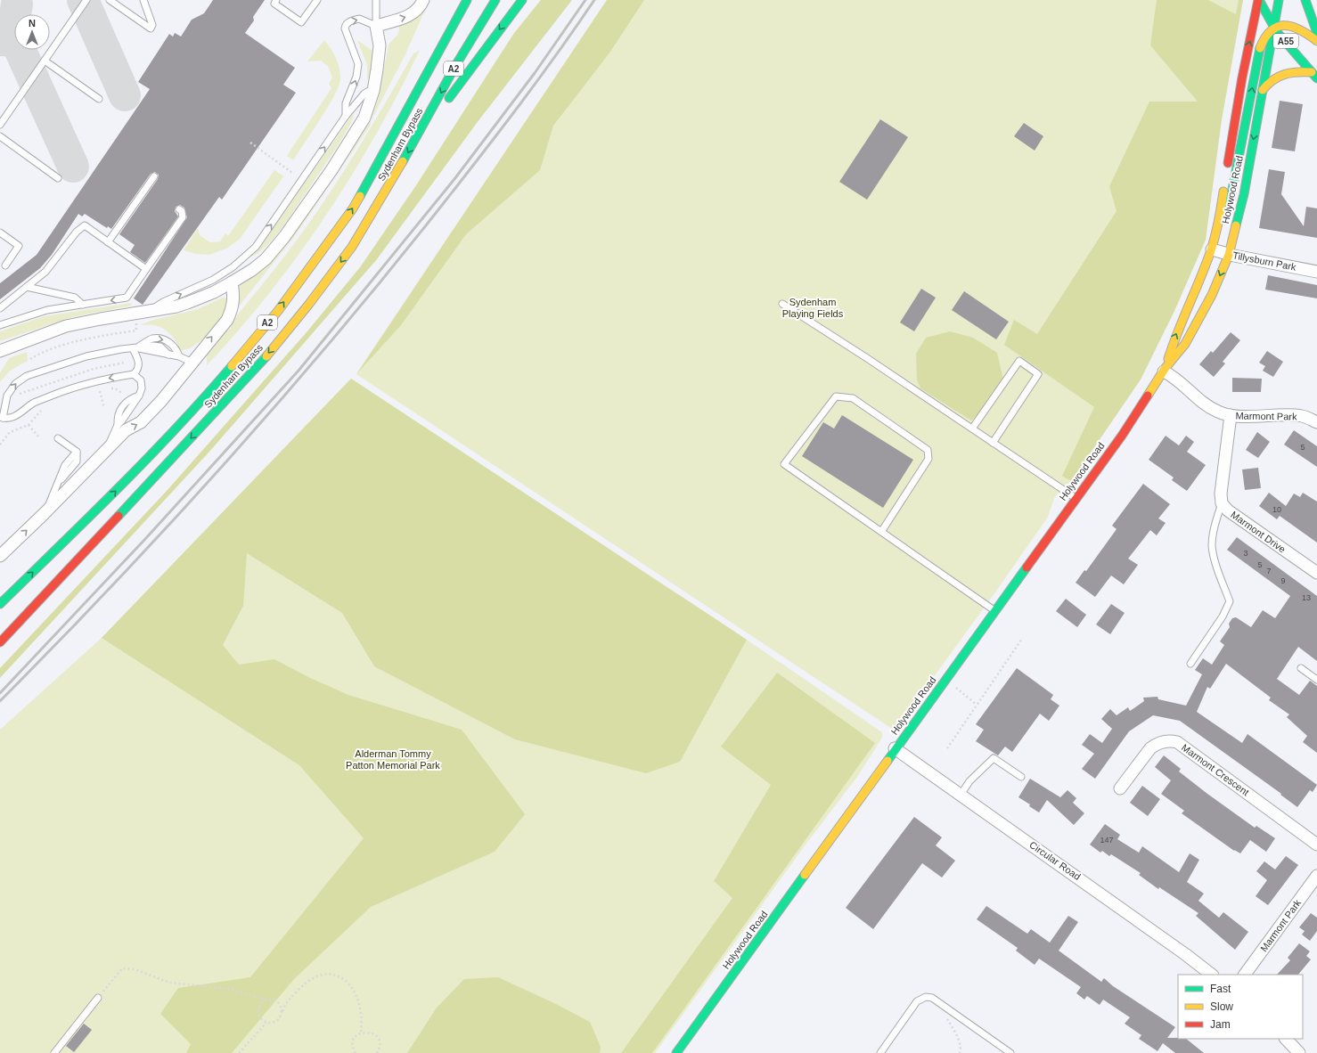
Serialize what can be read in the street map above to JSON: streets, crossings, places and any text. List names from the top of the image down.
{
  "streets": {
    "main road": [
      "A55",
      "A2",
      "Sydenham Bypass",
      "Holywood Road"
    ],
    "street": [
      "Tillysburn Park",
      "Marmont Park",
      "Marmont Drive",
      "Marmont Crescent",
      "Circular Road"
    ]
  },
  "crossings": [
    ["A55", "Holywood Road"],
    ["Holywood Road", "Tillysburn Park"],
    ["Holywood Road", "Marmont Park"],
    ["Holywood Road", "Circular Road"],
    ["Marmont Park", "Marmont Drive"]
  ],
  "parks": ["Sydenham Playing Fields", "Alderman Tommy Patton Memorial Park"],
  "house_numbers": [
    "5",
    "10",
    "3",
    "5",
    "7",
    "9",
    "13",
    "147"
  ],
  "legend": ["Fast", "Slow", "Jam"],
  "north": "top"
}
